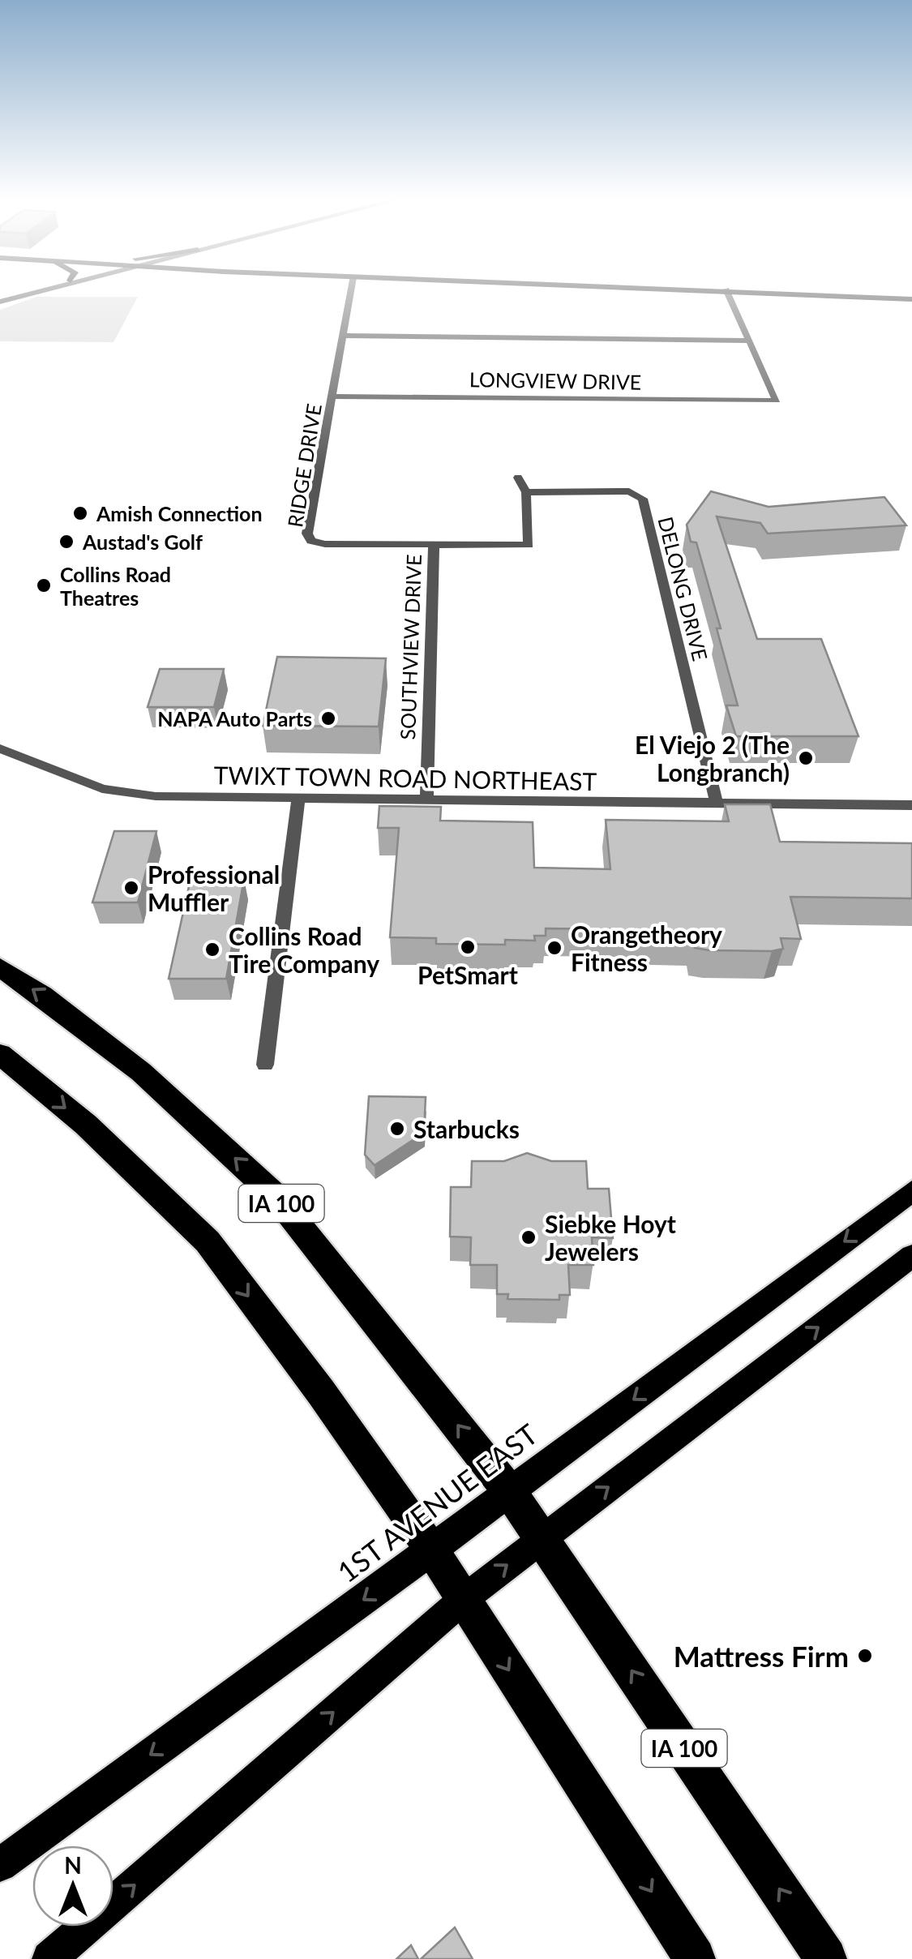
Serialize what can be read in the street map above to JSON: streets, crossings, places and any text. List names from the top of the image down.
{
  "streets": {
    "highway": ["IA 100"],
    "main road": ["1ST AVENUE EAST"],
    "street": [
      "LONGVIEW DRIVE",
      "RIDGE DRIVE",
      "DELONG DRIVE",
      "SOUTHVIEW DRIVE",
      "TWIXT TOWN ROAD NORTHEAST"
    ]
  },
  "crossings": [
    ["LONGVIEW DRIVE", "RIDGE DRIVE"],
    ["RIDGE DRIVE", "DELONG DRIVE"],
    ["RIDGE DRIVE", "SOUTHVIEW DRIVE"],
    ["DELONG DRIVE", "TWIXT TOWN ROAD NORTHEAST"],
    ["SOUTHVIEW DRIVE", "TWIXT TOWN ROAD NORTHEAST"],
    ["IA 100", "1ST AVENUE EAST"]
  ],
  "places": [
    "Amish Connection",
    "Austad's Golf",
    "Collins Road Theatres",
    "NAPA Auto Parts",
    "El Viejo 2 (The Longbranch)",
    "Professional Muffler",
    "PetSmart",
    "Orangetheory Fitness",
    "Collins Road Tire Company",
    "Starbucks",
    "Siebke Hoyt Jewelers",
    "Mattress Firm"
  ],
  "north": "top"
}
